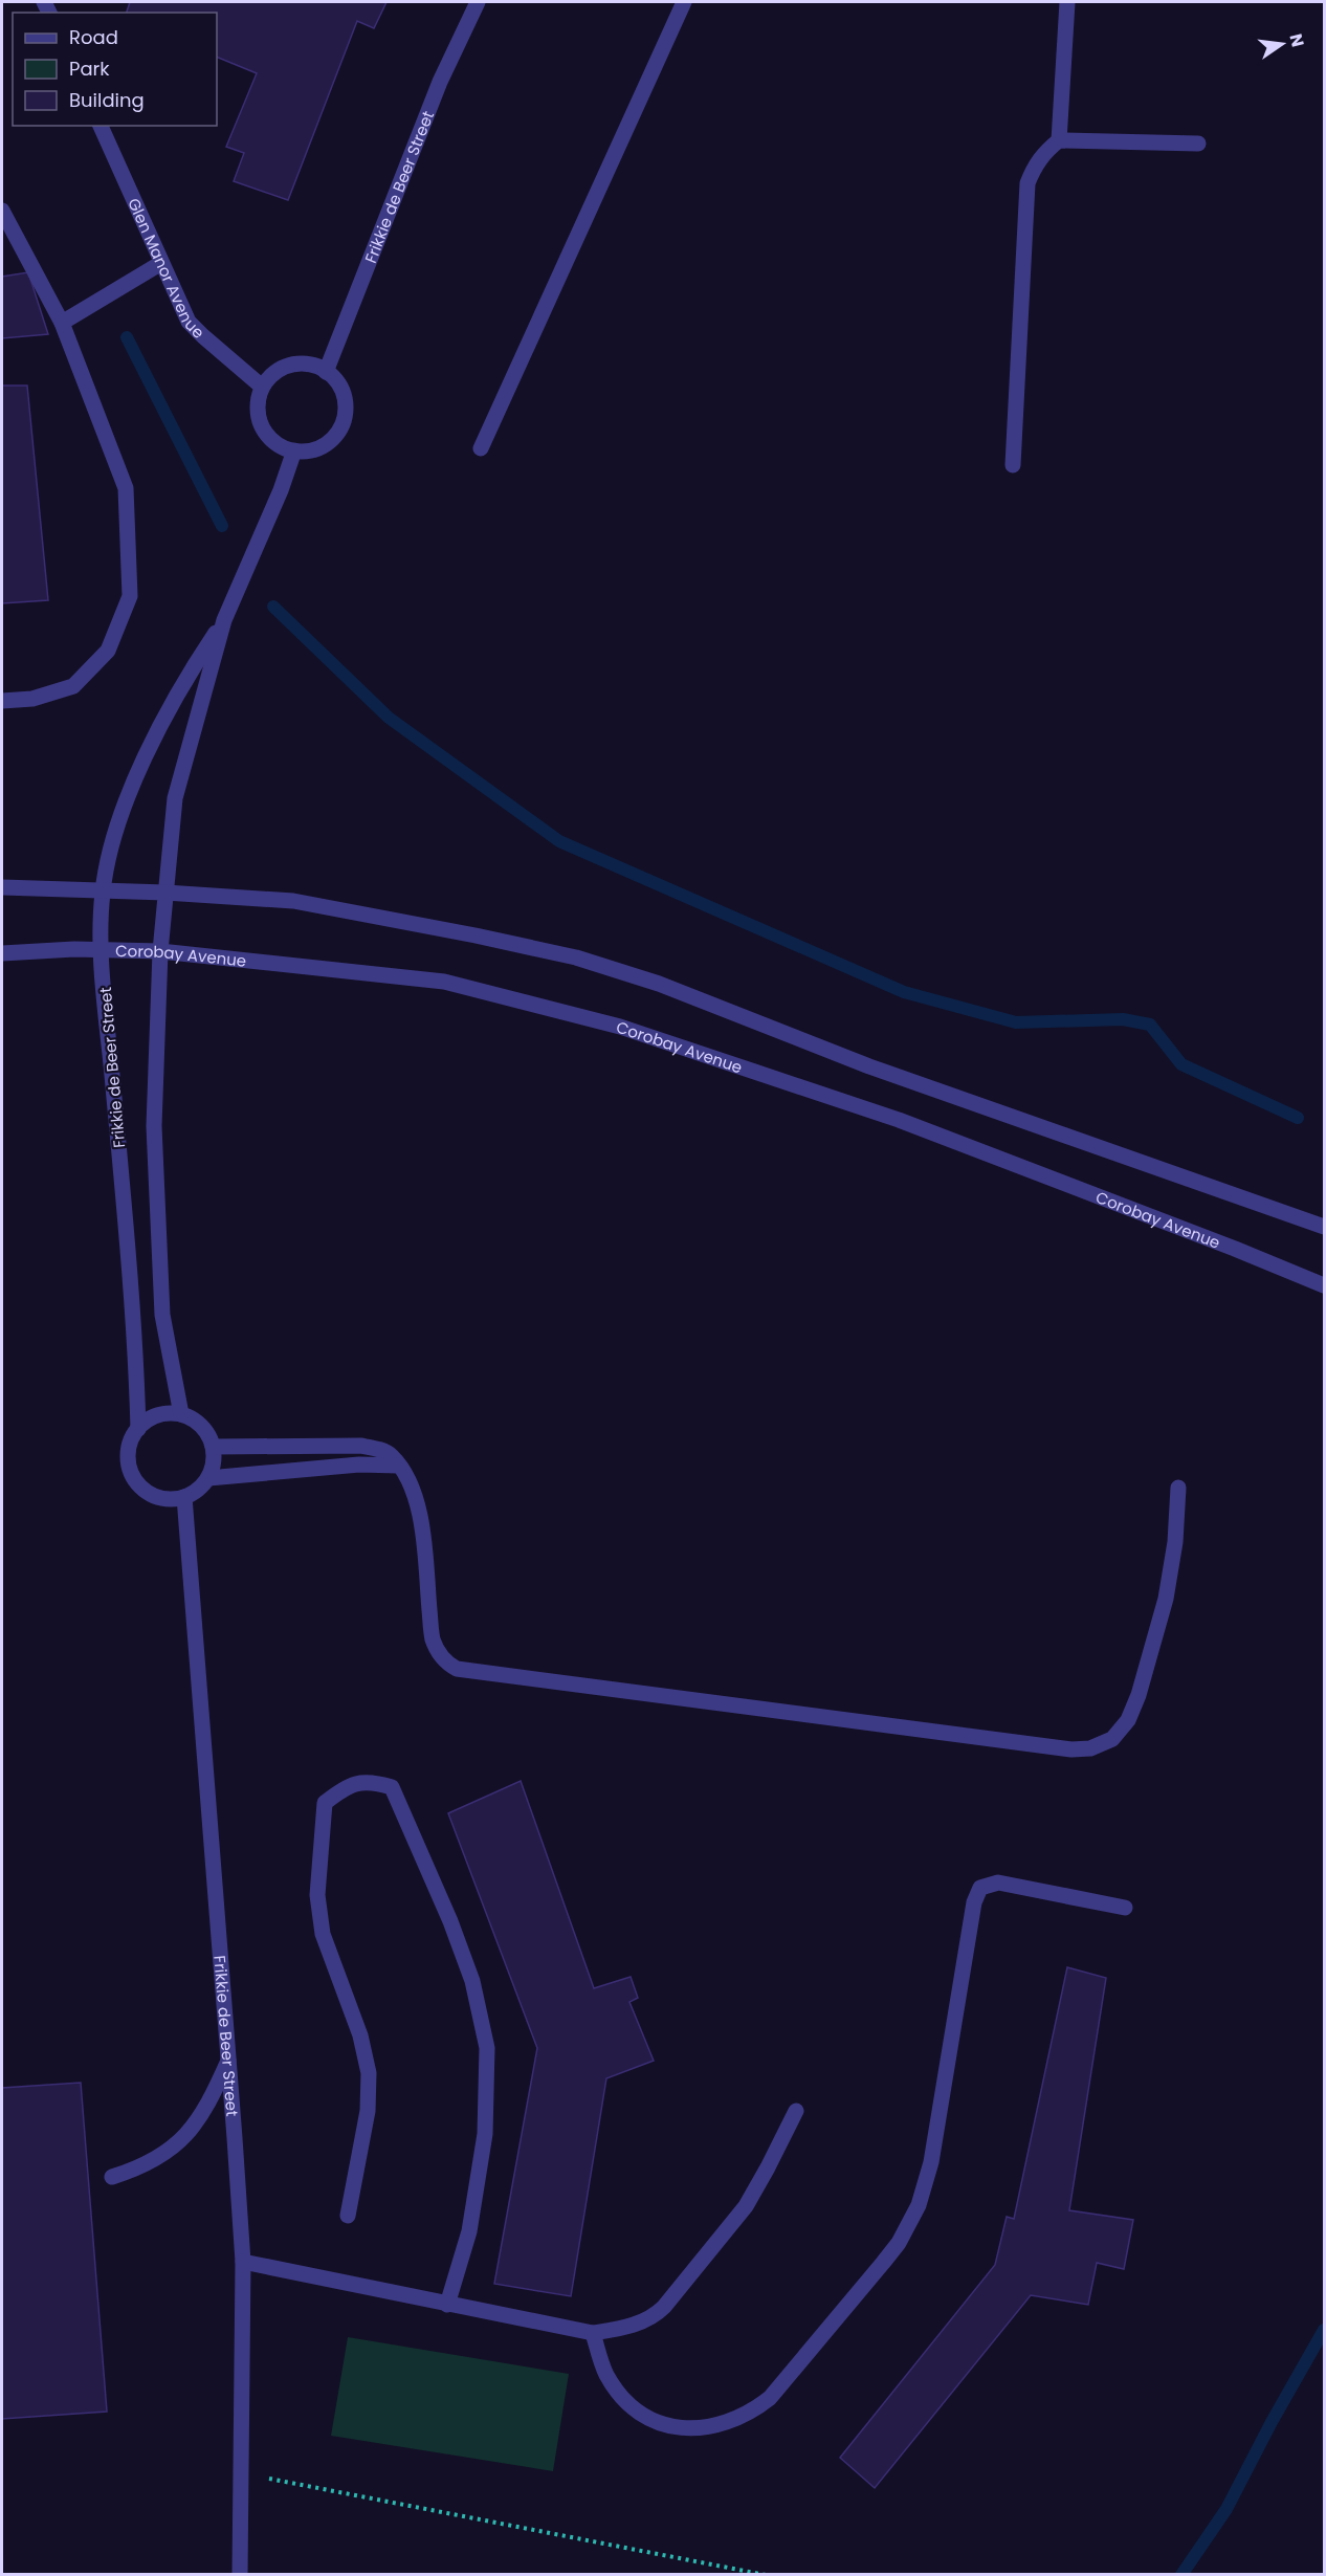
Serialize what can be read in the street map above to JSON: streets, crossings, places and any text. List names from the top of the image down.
{
  "streets": {
    "street": ["Frikkie de Beer Street", "Glen Manor Avenue", "Corobay Avenue"]
  },
  "crossings": [
    ["Frikkie de Beer Street", "Glen Manor Avenue"],
    ["Frikkie de Beer Street", "Corobay Avenue"]
  ],
  "legend": ["Road", "Park", "Building"],
  "north": "right"
}
